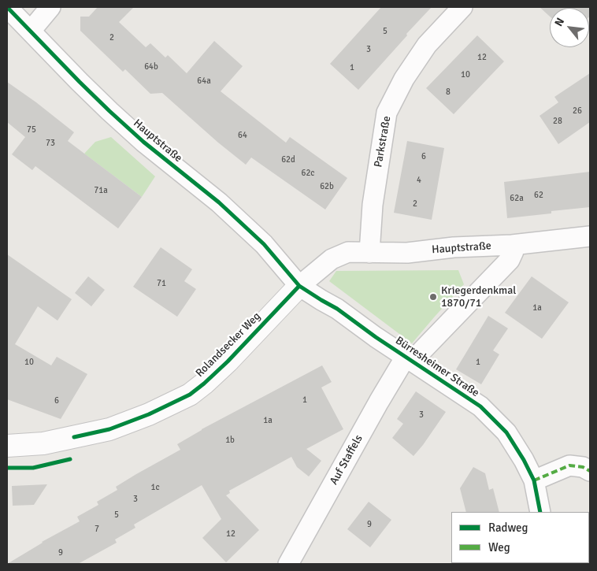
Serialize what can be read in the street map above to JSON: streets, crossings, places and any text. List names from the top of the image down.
{
  "streets": {
    "street": [
      "Hauptstraße",
      "Parkstraße",
      "Rolandsecker Weg",
      "Bürresheimer Straße",
      "Auf Staffels"
    ]
  },
  "crossings": [
    ["Hauptstraße", "Parkstraße"],
    ["Hauptstraße", "Rolandsecker Weg"],
    ["Hauptstraße", "Bürresheimer Straße"],
    ["Hauptstraße", "Auf Staffels"],
    ["Rolandsecker Weg", "Bürresheimer Straße"],
    ["Bürresheimer Straße", "Auf Staffels"]
  ],
  "places": ["Kriegerdenkmal 1870/71"],
  "house_numbers": [
    "5",
    "2",
    "3",
    "12",
    "64b",
    "1",
    "10",
    "64a",
    "8",
    "26",
    "28",
    "75",
    "64",
    "73",
    "6",
    "62d",
    "62c",
    "4",
    "62b",
    "71a",
    "62",
    "62a",
    "2",
    "71",
    "1a",
    "10",
    "1",
    "1",
    "6",
    "3",
    "1a",
    "1b",
    "1c",
    "3",
    "5",
    "9",
    "7",
    "12",
    "9"
  ],
  "legend": ["Radweg", "Weg"],
  "north": "top left"
}
